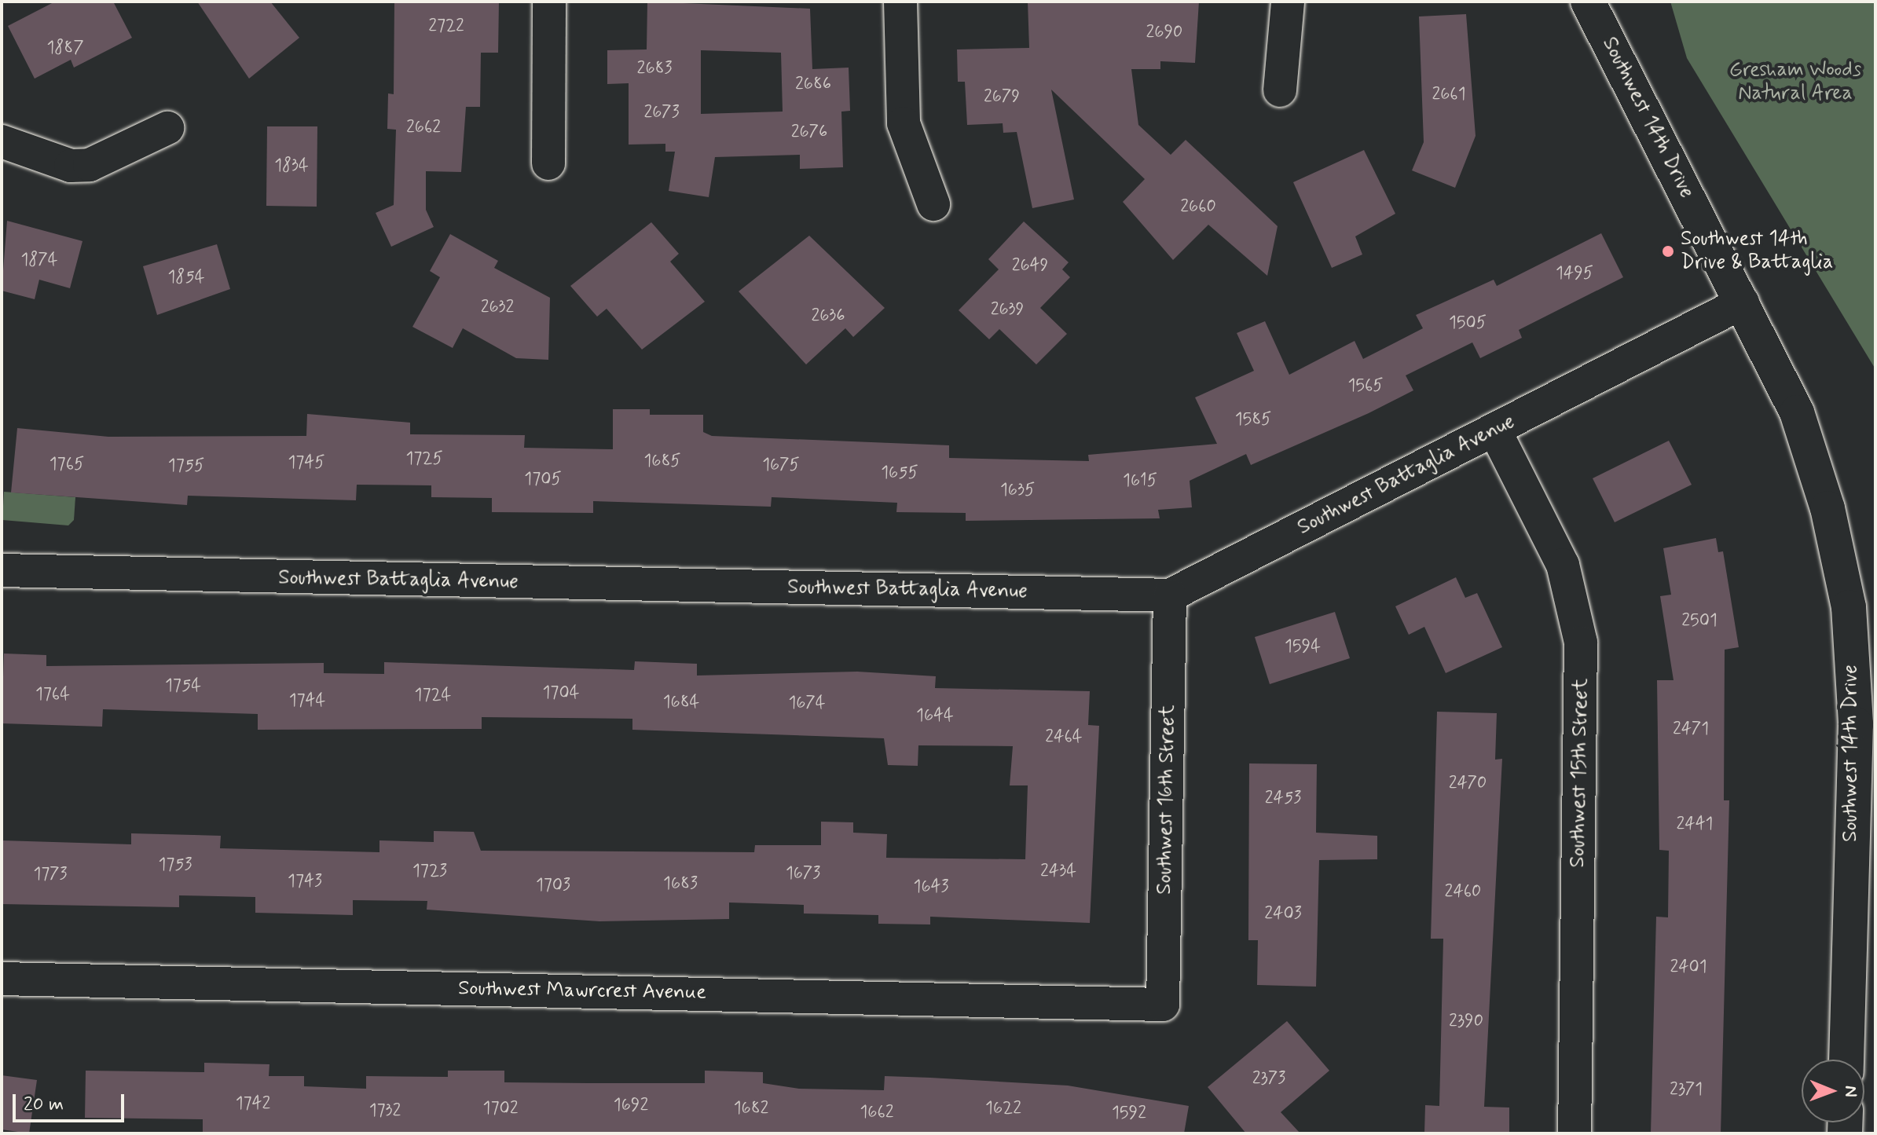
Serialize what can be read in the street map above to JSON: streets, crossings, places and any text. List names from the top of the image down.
{
  "streets": {
    "street": [
      "Southwest 14th Drive",
      "Southwest Battaglia Avenue",
      "Southwest 15th Street",
      "Southwest 16th Street",
      "Southwest Mawrcrest Avenue"
    ]
  },
  "crossings": [
    ["Southwest 14th Drive", "Southwest Battaglia Avenue"],
    ["Southwest Battaglia Avenue", "Southwest 15th Street"],
    ["Southwest Battaglia Avenue", "Southwest 16th Street"],
    ["Southwest 16th Street", "Southwest Mawrcrest Avenue"]
  ],
  "parks": ["Gresham Woods Natural Area"],
  "places": ["Southwest 14th Drive & Battaglia"],
  "house_numbers": [
    "2722",
    "2690",
    "1887",
    "2683",
    "2686",
    "2661",
    "2679",
    "2673",
    "2662",
    "2676",
    "1834",
    "2660",
    "1874",
    "2649",
    "1495",
    "1854",
    "2632",
    "2639",
    "2636",
    "1505",
    "1565",
    "1585",
    "1725",
    "1685",
    "1745",
    "1765",
    "1675",
    "1755",
    "1655",
    "1705",
    "1615",
    "1635",
    "2501",
    "1594",
    "1754",
    "1704",
    "1764",
    "1724",
    "1744",
    "1684",
    "1674",
    "1644",
    "2471",
    "2464",
    "2470",
    "2453",
    "2441",
    "1753",
    "1723",
    "2434",
    "1673",
    "1773",
    "1743",
    "1683",
    "1703",
    "1643",
    "2460",
    "2403",
    "2401",
    "2390",
    "2373",
    "2371",
    "1742",
    "1692",
    "1702",
    "1682",
    "1622",
    "1732",
    "1662",
    "1592"
  ],
  "scale_bar": "20 m",
  "north": "right"
}
